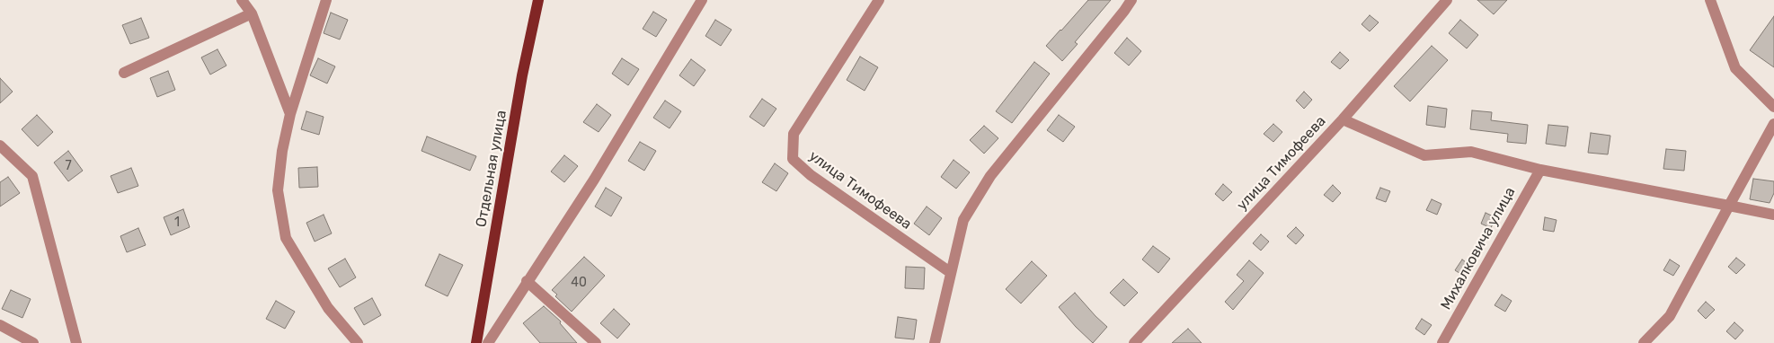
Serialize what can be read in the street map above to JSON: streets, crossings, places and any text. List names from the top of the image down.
{
  "streets": {
    "main road": ["Отдельная улица"],
    "street": ["улица Тимофеева", "Михалковича улица"]
  },
  "house_numbers": ["7", "1", "40"]
}
